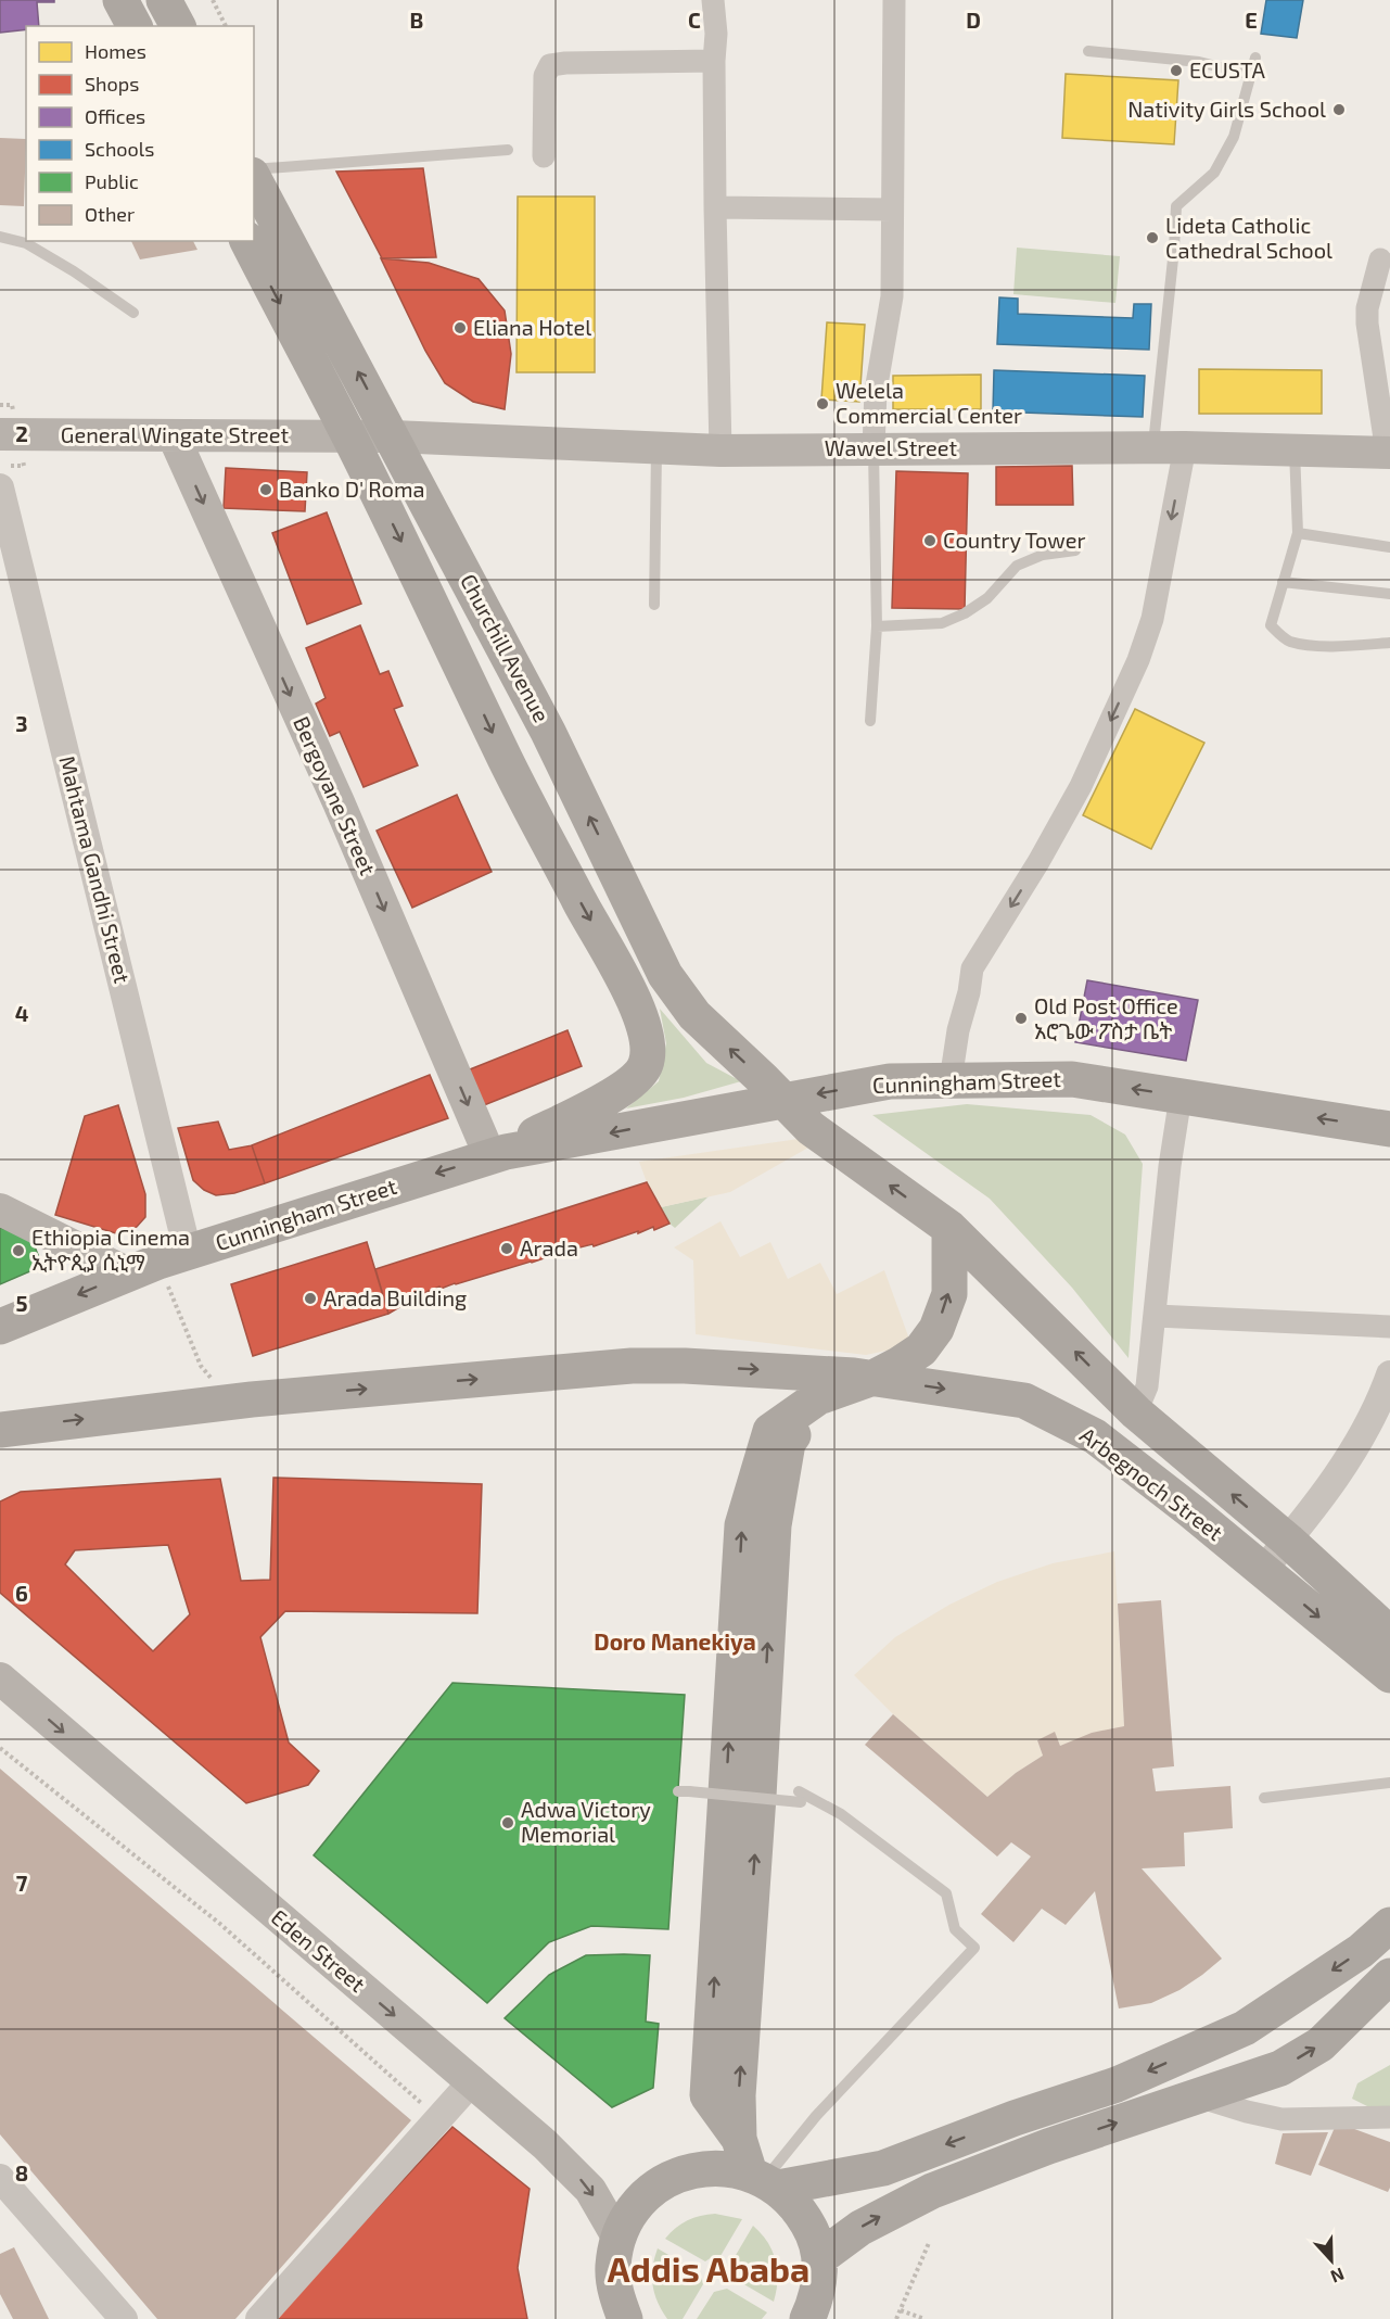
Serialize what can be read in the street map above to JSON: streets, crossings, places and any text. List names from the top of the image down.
{
  "streets": {
    "main road": [
      "General Wingate Street",
      "Wawel Street",
      "Churchill Avenue",
      "Bergoyane Street",
      "Cunningham Street",
      "Arbegnoch Street",
      "Eden Street"
    ],
    "street": ["Mahtama Gandhi Street"]
  },
  "crossings": [
    ["General Wingate Street", "Wawel Street"],
    ["General Wingate Street", "Churchill Avenue"],
    ["General Wingate Street", "Bergoyane Street"],
    ["Wawel Street", "Churchill Avenue"],
    ["Churchill Avenue", "Cunningham Street"],
    ["Churchill Avenue", "Arbegnoch Street"],
    ["Bergoyane Street", "Cunningham Street"],
    ["Mahtama Gandhi Street", "Cunningham Street"]
  ],
  "one_way": ["Bergoyane Street", "Cunningham Street", "Eden Street"],
  "districts": ["Doro Manekiya", "Addis Ababa"],
  "places": [
    "ECUSTA",
    "Nativity Girls School",
    "Lideta Catholic Cathedral School",
    "Eliana Hotel",
    "Welela Commercial Center",
    "Banko D' Roma",
    "Country Tower",
    "Old Post Office አሮጌው ፖስታ ቤት",
    "Arada",
    "Ethiopia Cinema ኢትዮጲያ ሲኒማ",
    "Arada Building",
    "Adwa Victory Memorial"
  ],
  "legend": [
    "Homes",
    "Shops",
    "Offices",
    "Schools",
    "Public",
    "Other"
  ],
  "north": "bottom",
  "grid": {
    "columns": [
      "B",
      "C",
      "D",
      "E"
    ],
    "rows": [
      "2",
      "3",
      "4",
      "5",
      "6",
      "7",
      "8"
    ]
  }
}
